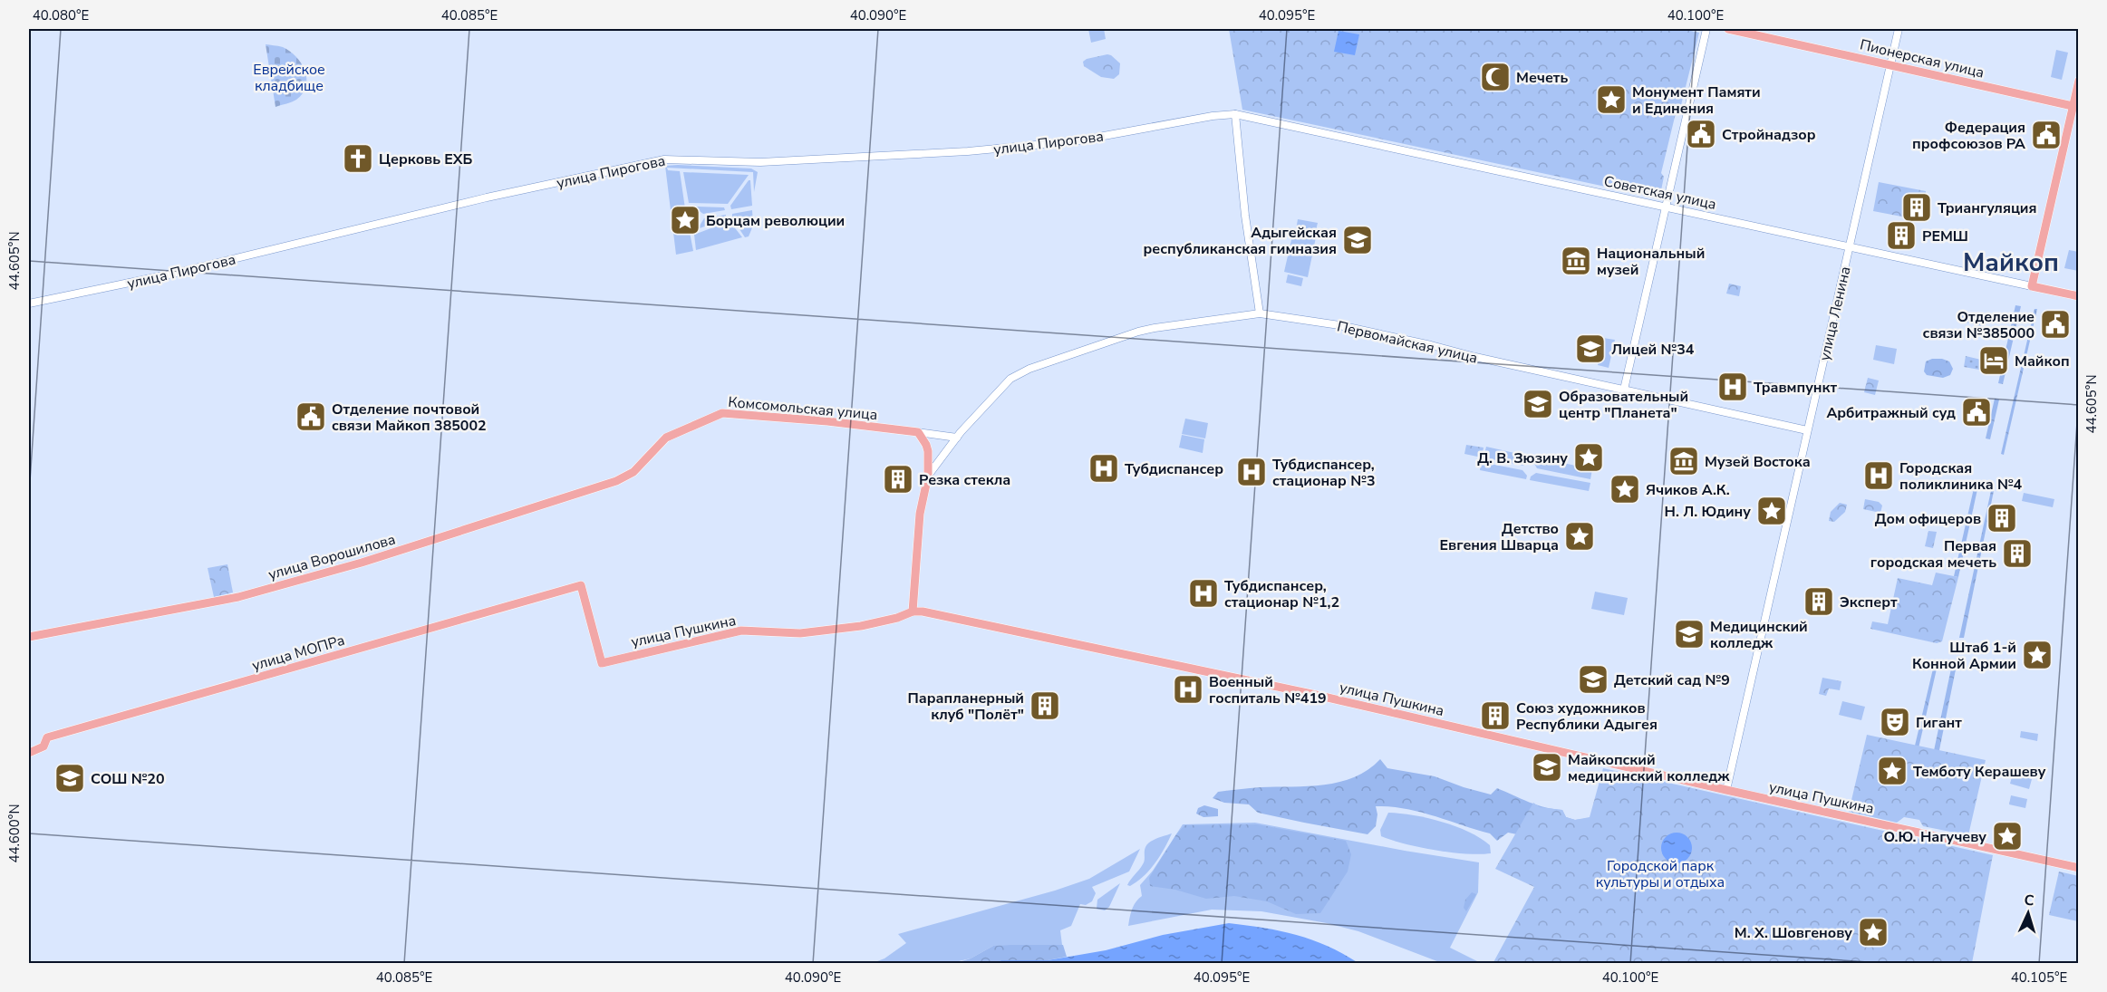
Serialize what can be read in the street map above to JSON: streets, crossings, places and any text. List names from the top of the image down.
{
  "streets": {
    "main road": [
      "Пионерская улица",
      "Советская улица",
      "Комсомольская улица",
      "улица Ворошилова",
      "улица Пушкина",
      "улица МОПРа"
    ],
    "street": ["улица Пирогова", "улица Ленина", "Первомайская улица"]
  },
  "crossings": [
    ["Пионерская улица", "улица Ленина"],
    ["улица Пирогова", "Советская улица"],
    ["Советская улица", "улица Ленина"],
    ["улица Ленина", "Первомайская улица"],
    ["улица Ленина", "улица Пушкина"],
    ["Первомайская улица", "Комсомольская улица"],
    ["Комсомольская улица", "улица Ворошилова"],
    ["улица Пушкина", "улица МОПРа"]
  ],
  "districts": ["Майкоп"],
  "parks": ["Еврейское кладбище", "Городской парк культуры и отдыха"],
  "places": {
    "mosque": ["Мечеть"],
    "place": [
      "Монумент Памяти и Единения",
      "Борцам революции",
      "Д. В. Зюзину",
      "Ячиков А.К.",
      "Н. Л. Юдину",
      "Детство Евгения Шварца",
      "Штаб 1-й Конной Армии",
      "Темботу Керашеву",
      "О.Ю. Нагучеву",
      "М. Х. Шовгенову"
    ],
    "public building": [
      "Стройнадзор",
      "Федерация профсоюзов РА",
      "Отделение связи №385000",
      "Арбитражный суд",
      "Отделение почтовой связи Майкоп 385002"
    ],
    "church": ["Церковь ЕХБ"],
    "building": [
      "Триангуляция",
      "РЕМШ",
      "Резка стекла",
      "Дом офицеров",
      "Первая городская мечеть",
      "Эксперт",
      "Парапланерный клуб \"Полёт\"",
      "Союз художников Республики Адыгея"
    ],
    "school or university": [
      "Адыгейская республиканская гимназия",
      "Лицей №34",
      "Образовательный центр \"Планета\"",
      "Медицинский колледж",
      "Детский сад №9",
      "Майкопский медицинский колледж",
      "СОШ №20"
    ],
    "museum": ["Национальный музей", "Музей Востока"],
    "hotel": ["Майкоп"],
    "hospital": [
      "Травмпункт",
      "Тубдиспансер",
      "Тубдиспансер, стационар №3",
      "Городская поликлиника №4",
      "Тубдиспансер, стационар №1,2",
      "Военный госпиталь №419"
    ],
    "theatre": ["Гигант"]
  },
  "north": "top",
  "coordinates": [
    "40.080°E",
    "40.085°E",
    "40.090°E",
    "40.095°E",
    "40.100°E",
    "44.605°N",
    "44.600°N",
    "40.105°E"
  ]
}
